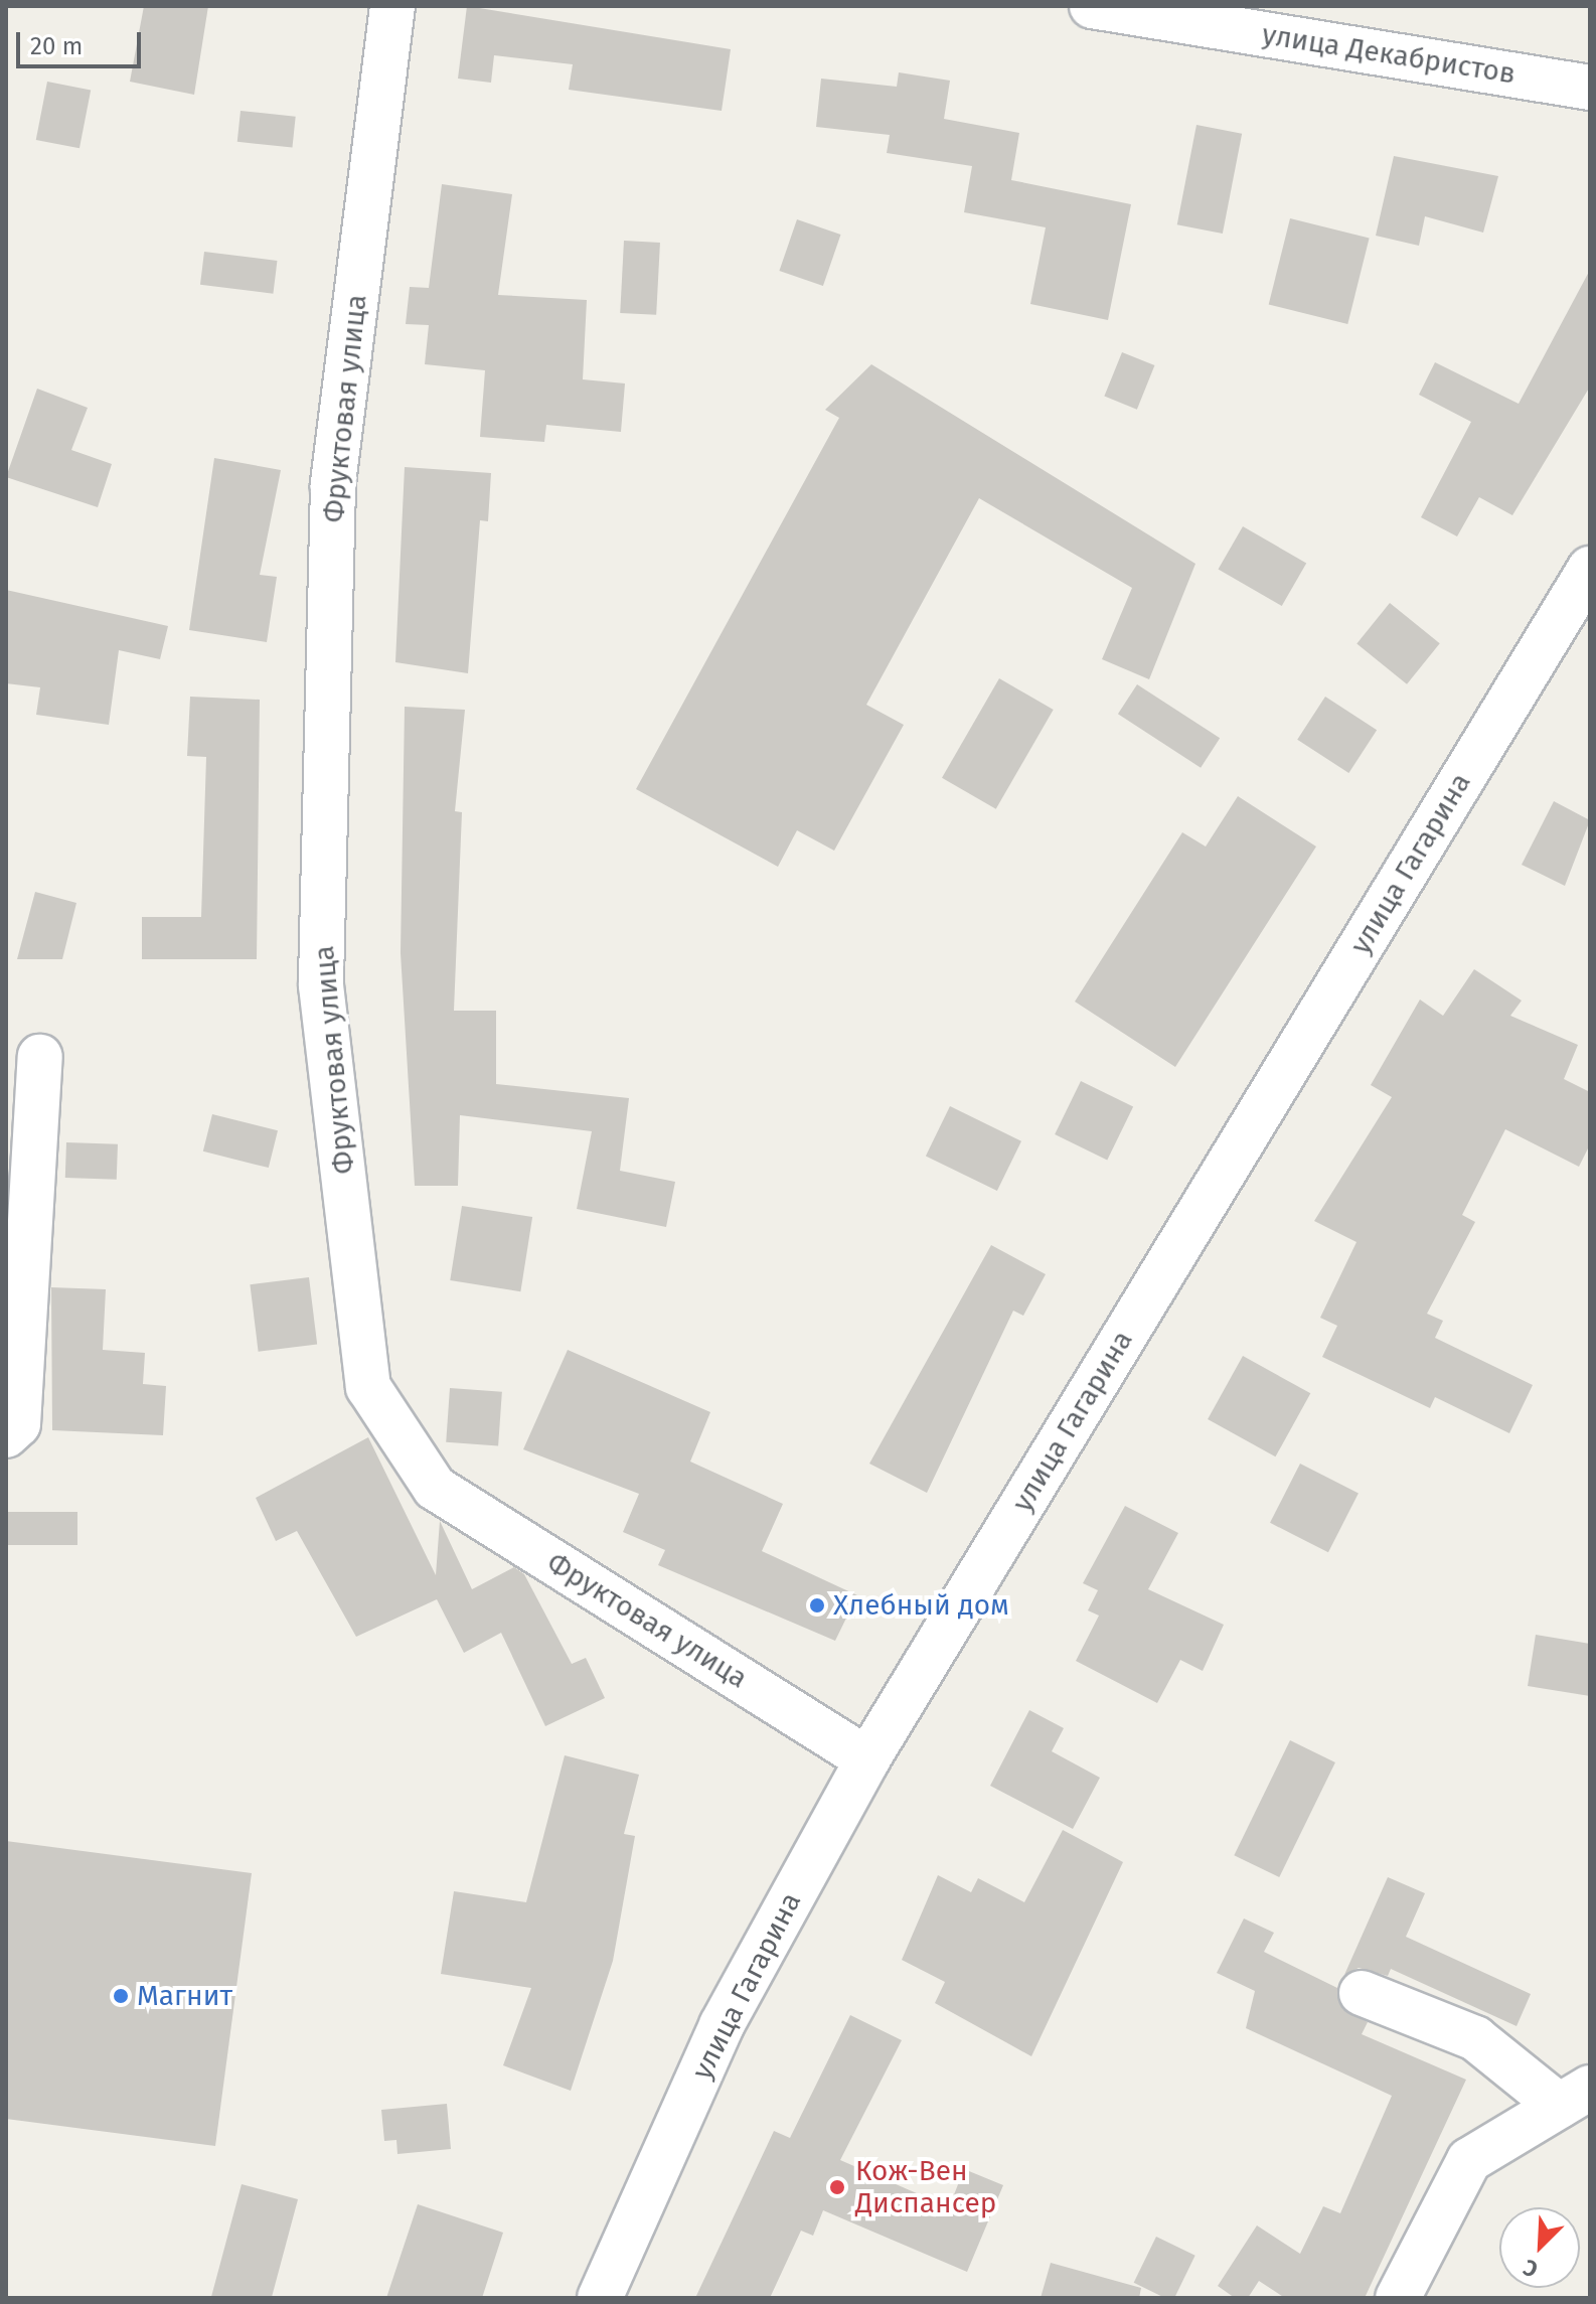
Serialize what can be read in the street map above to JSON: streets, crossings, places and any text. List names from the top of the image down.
{
  "streets": {
    "street": ["улица Декабристов", "Фруктовая улица", "улица Гагарина"]
  },
  "crossings": [
    ["Фруктовая улица", "улица Гагарина"]
  ],
  "places": ["Хлебный дом", "Магнит", "Кож-Вен Диспансер"],
  "scale_bar": "20 m",
  "north": "bottom left"
}
